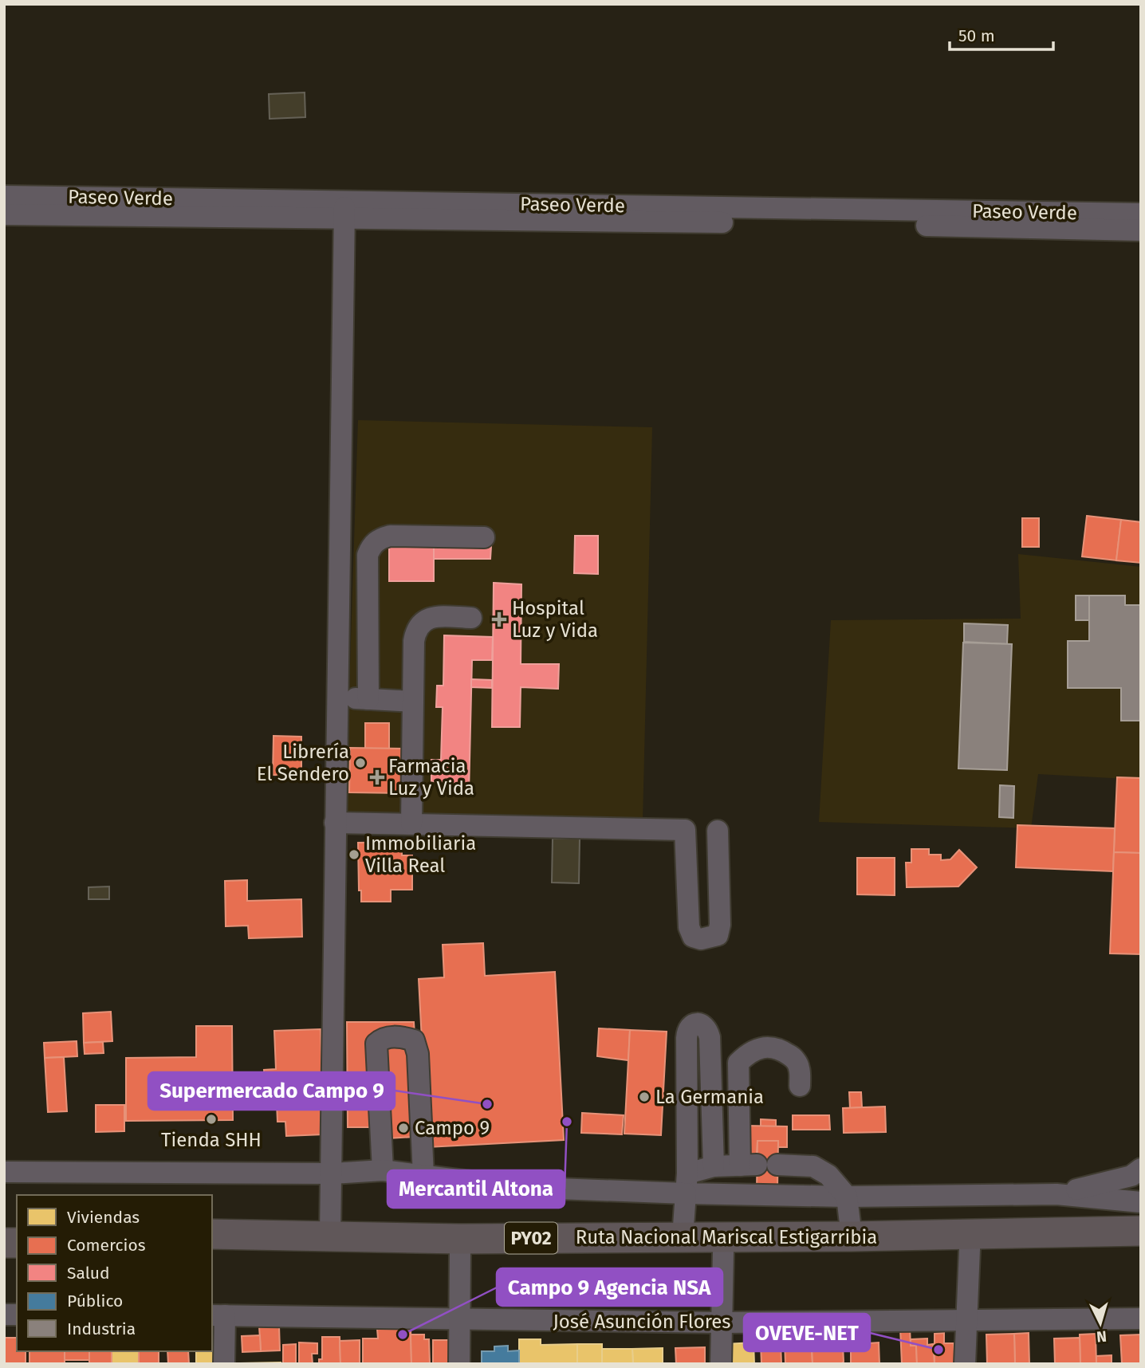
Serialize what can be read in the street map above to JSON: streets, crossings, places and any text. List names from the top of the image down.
{
  "streets": {
    "highway": ["Ruta Nacional Mariscal Estigarribia", "PY02"],
    "street": ["Paseo Verde", "José Asunción Flores"]
  },
  "places": {
    "health": ["Hospital Luz y Vida", "Farmacia Luz y Vida"],
    "other": [
      "Librería El Sendero",
      "Immobiliaria Villa Real",
      "La Germania",
      "Supermercado Campo 9",
      "Tienda SHH",
      "Mercantil Altona",
      "Campo 9",
      "Campo 9 Agencia NSA",
      "OVEVE-NET"
    ]
  },
  "legend": [
    "Viviendas",
    "Comercios",
    "Salud",
    "Público",
    "Industria"
  ],
  "scale_bar": "50 m",
  "north": "bottom"
}
